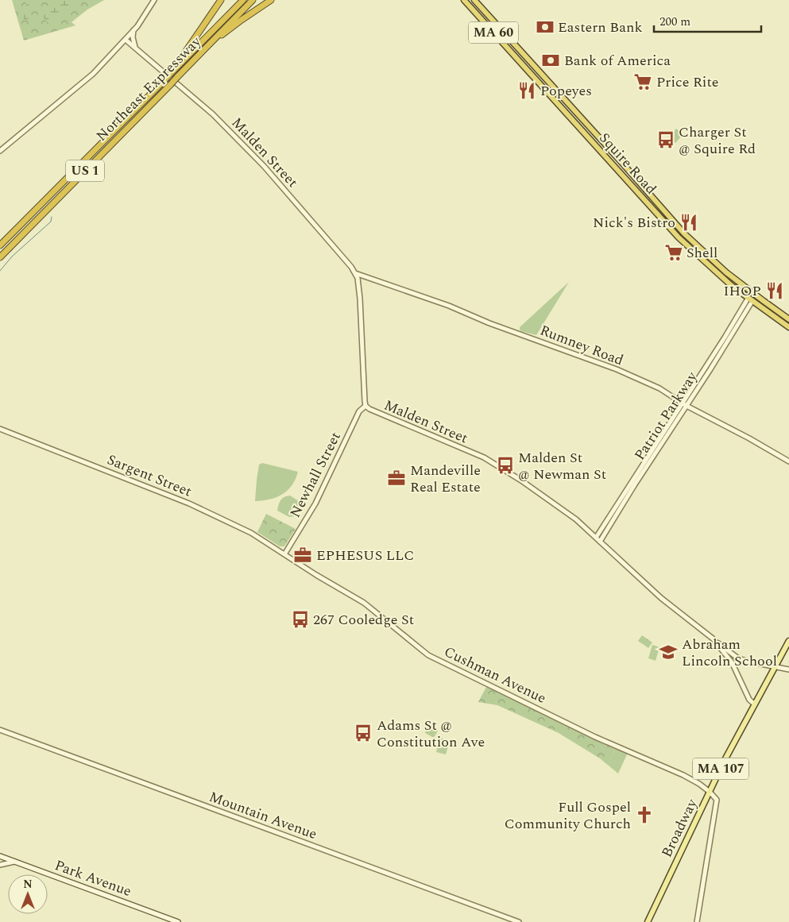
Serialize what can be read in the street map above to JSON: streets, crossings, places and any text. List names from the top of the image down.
{
  "streets": {
    "highway": [
      "MA 60",
      "Northeast Expressway",
      "Squire Road",
      "US 1"
    ],
    "main road": ["MA 107", "Broadway", "Park Avenue"],
    "street": [
      "Malden Street",
      "Rumney Road",
      "Patriot Parkway",
      "Newhall Street",
      "Sargent Street",
      "Cushman Avenue",
      "Mountain Avenue"
    ]
  },
  "crossings": [
    ["Northeast Expressway", "US 1"],
    ["Malden Street", "Rumney Road"],
    ["Malden Street", "Patriot Parkway"],
    ["Malden Street", "Newhall Street"],
    ["Malden Street", "Broadway"],
    ["Rumney Road", "Patriot Parkway"],
    ["Newhall Street", "Sargent Street"],
    ["Newhall Street", "Cushman Avenue"],
    ["Sargent Street", "Cushman Avenue"],
    ["Cushman Avenue", "Broadway"]
  ],
  "places": {
    "bank": ["Eastern Bank", "Bank of America"],
    "supermarket": ["Price Rite", "Shell"],
    "restaurant": ["Popeyes", "Nick's Bistro", "IHOP"],
    "bus stop": [
      "Charger St @ Squire Rd",
      "Malden St @ Newman St",
      "267 Cooledge St",
      "Adams St @ Constitution Ave"
    ],
    "office": ["Mandeville Real Estate", "EPHESUS LLC"],
    "school or university": ["Abraham Lincoln School"],
    "church": ["Full Gospel Community Church"]
  },
  "scale_bar": "200 m",
  "north": "top"
}
